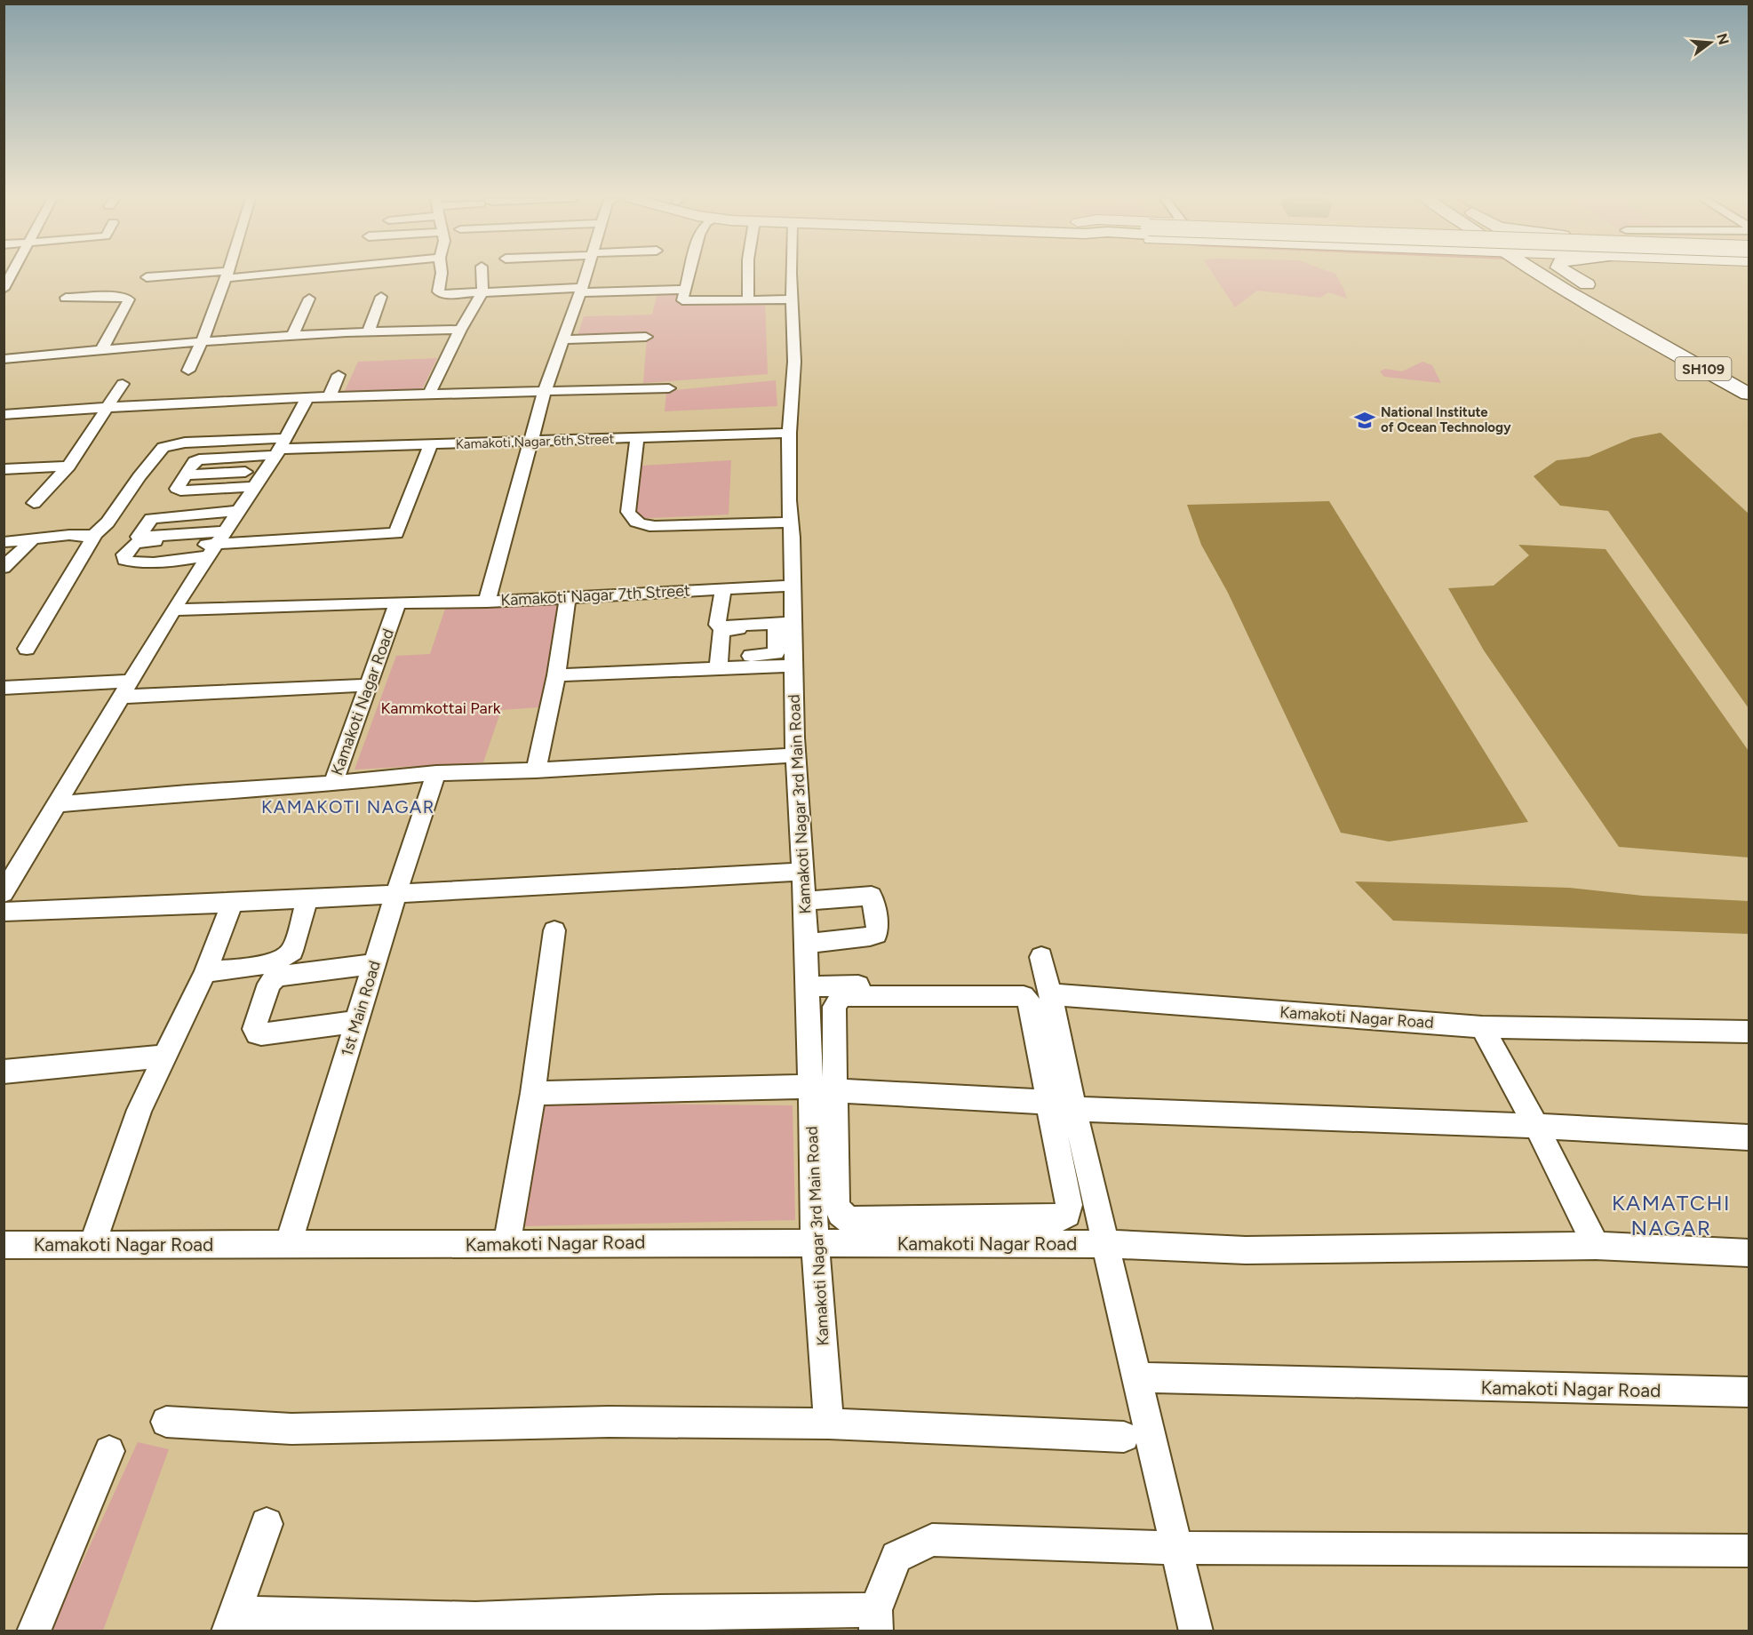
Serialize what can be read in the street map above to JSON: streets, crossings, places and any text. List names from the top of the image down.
{
  "streets": {
    "main road": ["SH109"],
    "street": [
      "Kamakoti Nagar 6th Street",
      "Kamakoti Nagar 7th Street",
      "Kamakoti Nagar Road",
      "Kamakoti Nagar 3rd Main Road",
      "1st Main Road"
    ]
  },
  "crossings": [
    ["Kamakoti Nagar 6th Street", "Kamakoti Nagar 3rd Main Road"],
    ["Kamakoti Nagar 7th Street", "Kamakoti Nagar Road"],
    ["Kamakoti Nagar Road", "Kamakoti Nagar 3rd Main Road"],
    ["Kamakoti Nagar Road", "1st Main Road"]
  ],
  "districts": ["KAMAKOTI NAGAR", "KAMATCHI NAGAR"],
  "parks": ["Kammkottai Park"],
  "places": {
    "school or university": ["National Institute of Ocean Technology"]
  },
  "north": "right"
}
